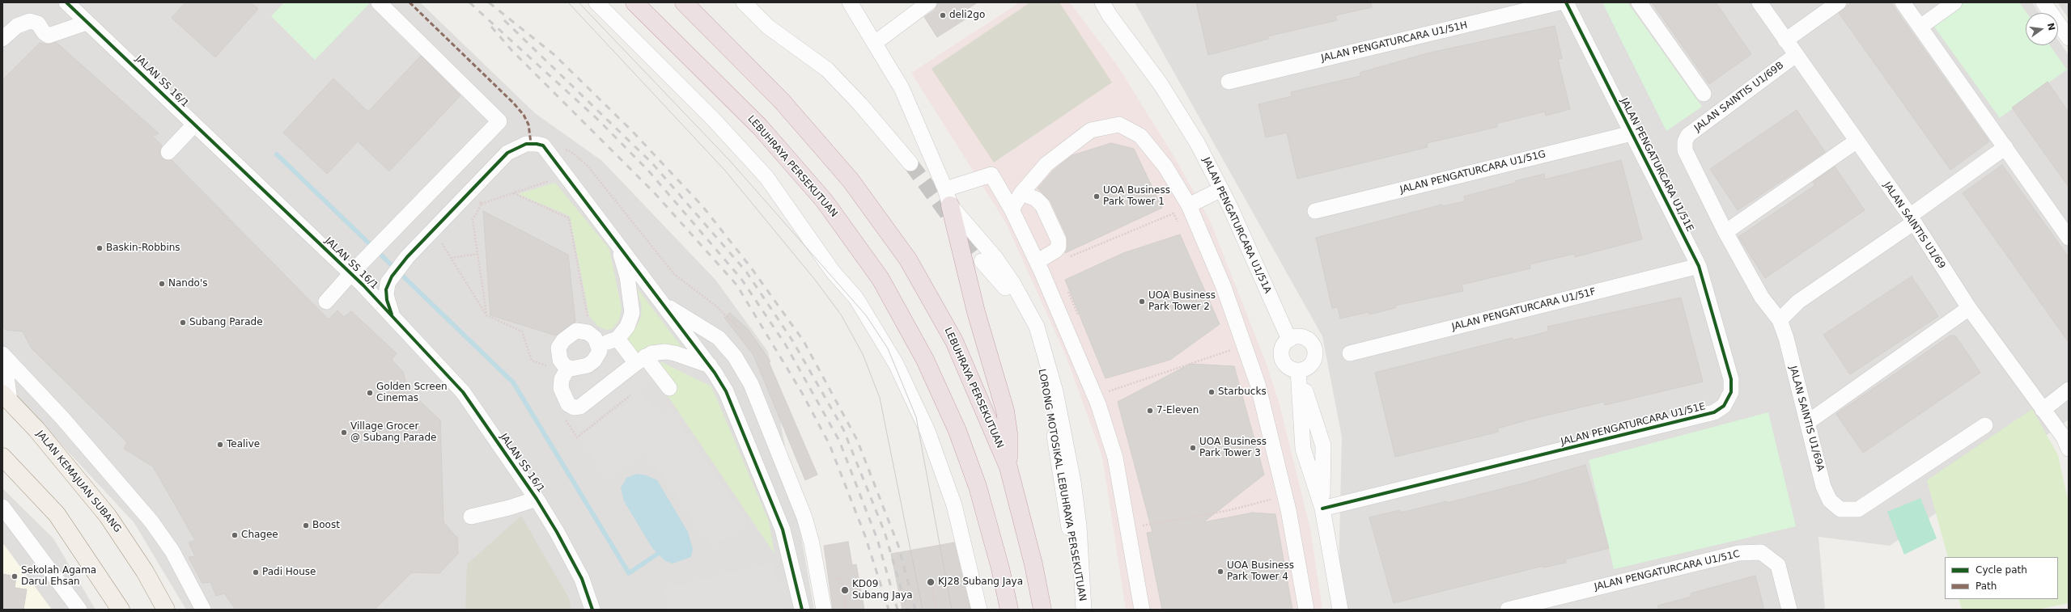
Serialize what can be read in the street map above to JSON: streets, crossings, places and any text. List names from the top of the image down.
{
  "streets": {
    "highway": ["LEBUHRAYA PERSEKUTUAN"],
    "main road": ["JALAN KEMAJUAN SUBANG"],
    "street": [
      "JALAN PENGATURCARA U1/51H",
      "JALAN SS 16/1",
      "JALAN SAINTIS U1/69B",
      "JALAN PENGATURCARA U1/51E",
      "JALAN PENGATURCARA U1/51G",
      "JALAN PENGATURCARA U1/51A",
      "JALAN SAINTIS U1/69",
      "JALAN PENGATURCARA U1/51F",
      "JALAN SAINTIS U1/69A",
      "LORONG MOTOSIKAL LEBUHRAYA PERSEKUTUAN",
      "JALAN PENGATURCARA U1/51C"
    ]
  },
  "crossings": [
    ["JALAN SAINTIS U1/69B", "JALAN SAINTIS U1/69"],
    ["JALAN SAINTIS U1/69B", "JALAN SAINTIS U1/69A"],
    ["JALAN PENGATURCARA U1/51E", "JALAN PENGATURCARA U1/51G"],
    ["JALAN PENGATURCARA U1/51E", "JALAN PENGATURCARA U1/51F"]
  ],
  "places": [
    "deli2go",
    "UOA Business Park Tower 1",
    "Baskin-Robbins",
    "Nando's",
    "UOA Business Park Tower 2",
    "Subang Parade",
    "Starbucks",
    "Golden Screen Cinemas",
    "7-Eleven",
    "Village Grocer @ Subang Parade",
    "Tealive",
    "UOA Business Park Tower 3",
    "Boost",
    "Chagee",
    "UOA Business Park Tower 4",
    "Padi House",
    "Sekolah Agama Darul Ehsan",
    "KJ28 Subang Jaya",
    "KD09 Subang Jaya"
  ],
  "legend": ["Cycle path", "Path"],
  "north": "right"
}
